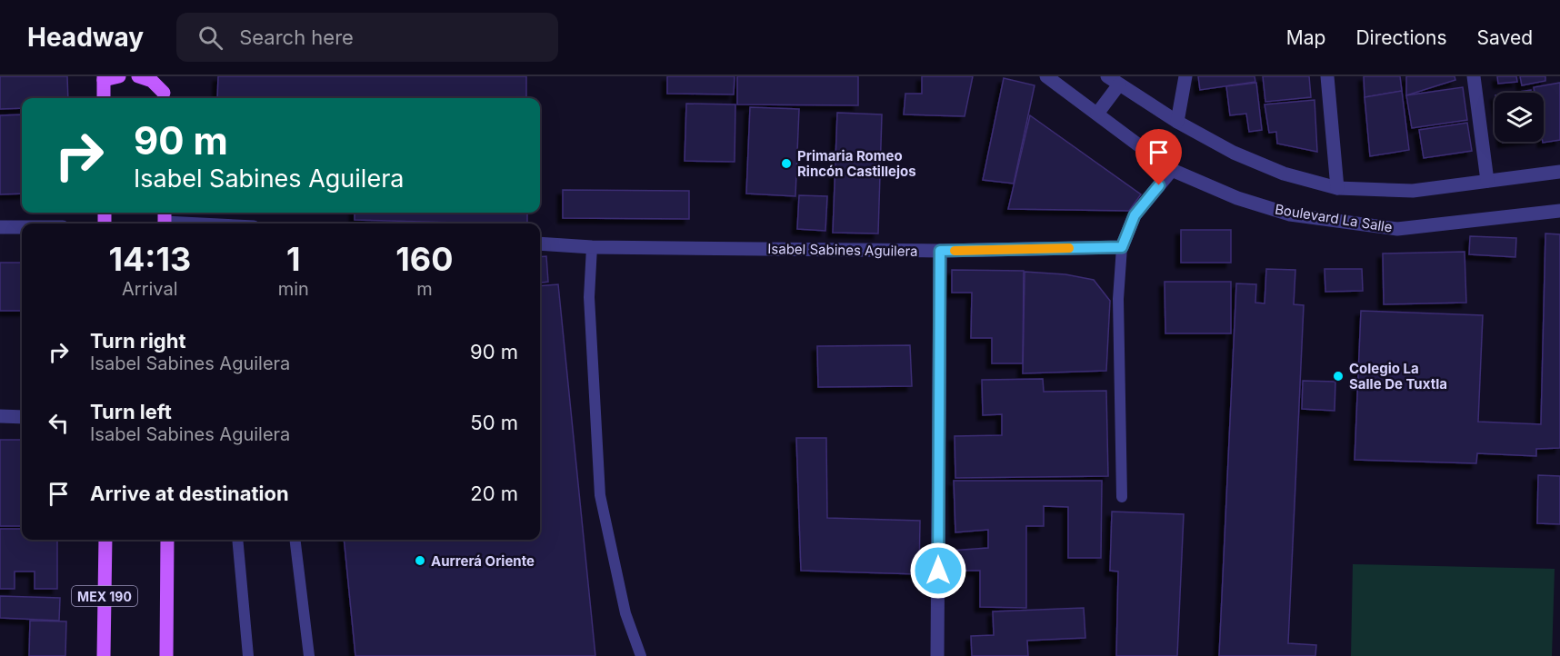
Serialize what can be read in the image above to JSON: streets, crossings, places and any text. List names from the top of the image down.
{
  "streets": {
    "main road": ["MEX 190"],
    "street": ["Boulevard La Salle", "Isabel Sabines Aguilera"]
  },
  "places": ["Primaria Romeo Rincón Castillejos", "Colegio La Salle De Tuxtla", "Aurrerá Oriente"],
  "page": {
    "header": "Headway",
    "search": "Search here",
    "nav": ["Map", "Directions", "Saved"],
    "turn": ["90 m", "Isabel Sabines Aguilera"],
    "eta": [
      "14:13",
      "Arrival",
      "1",
      "min",
      "160",
      "m"
    ],
    "list": [
      {
        "name": "Turn right",
        "note": "Isabel Sabines Aguilera",
        "value": "90 m"
      },
      {
        "name": "Turn left",
        "note": "Isabel Sabines Aguilera",
        "value": "50 m"
      },
      {
        "name": "Arrive at destination",
        "value": "20 m"
      }
    ]
  }
}
